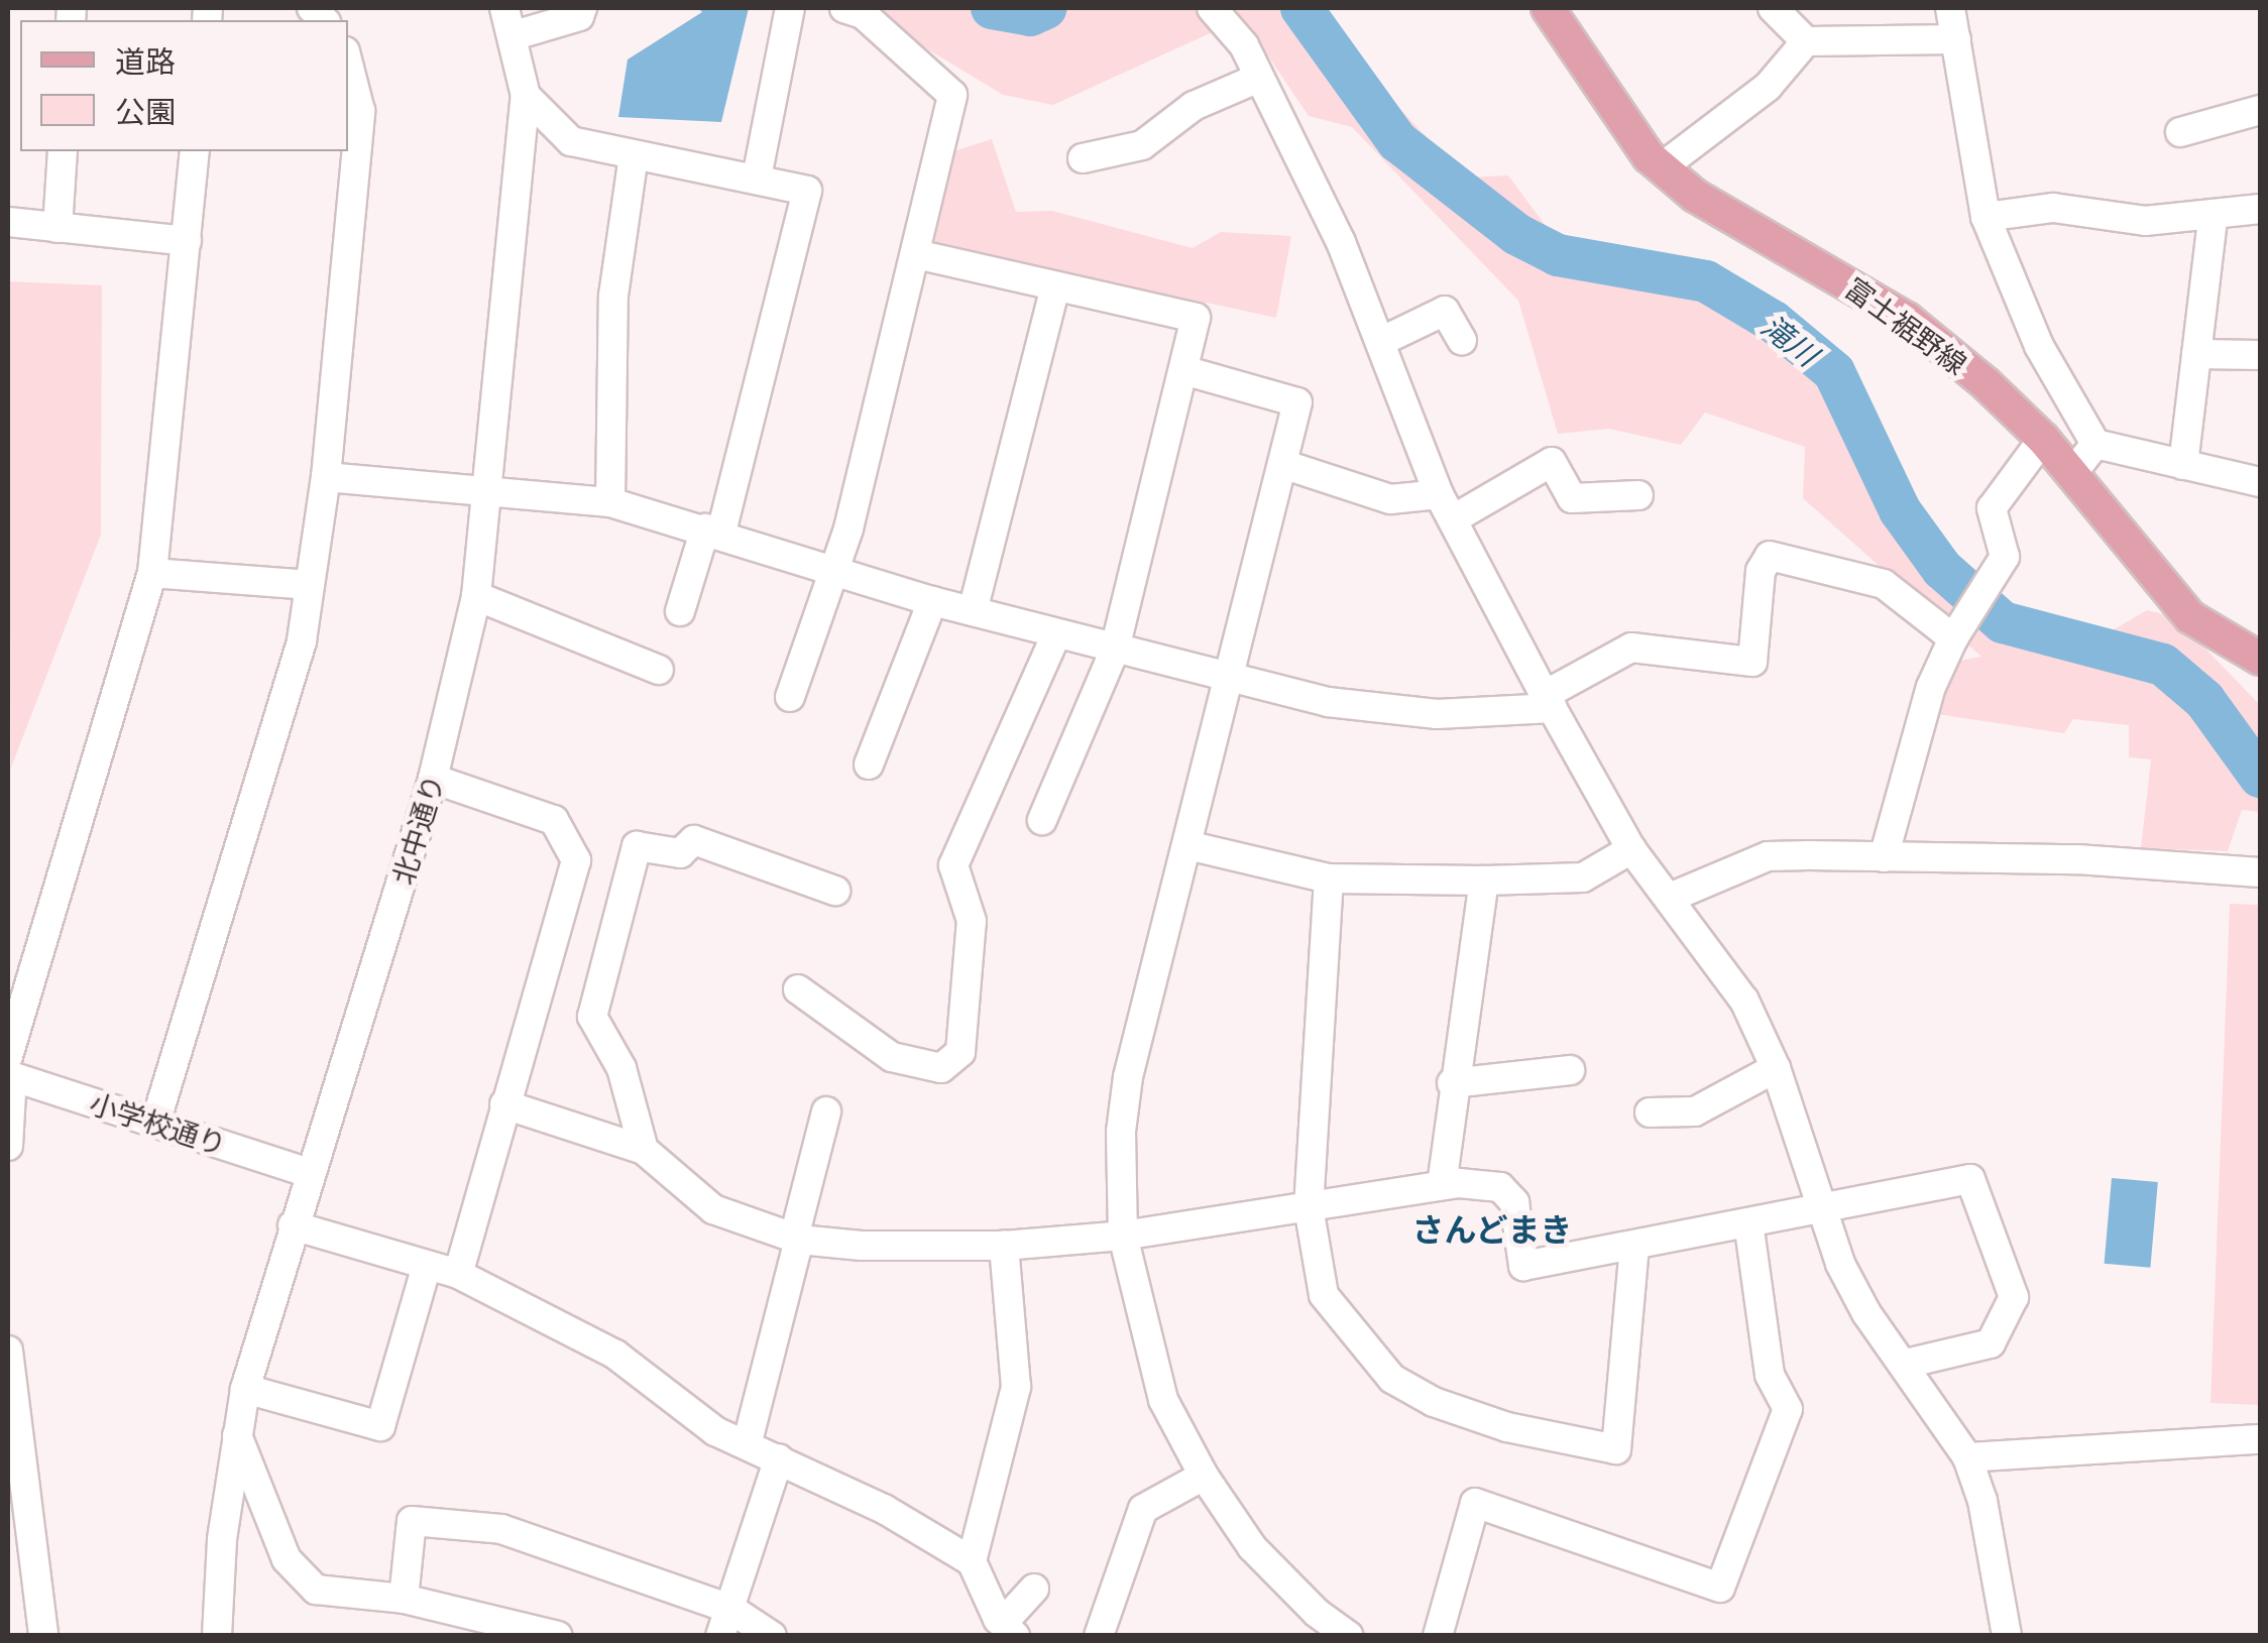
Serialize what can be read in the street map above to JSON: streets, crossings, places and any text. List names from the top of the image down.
{
  "streets": {
    "main road": ["富士裾野線"],
    "street": ["北中通り", "小学校通り"]
  },
  "crossings": [
    ["北中通り", "小学校通り"]
  ],
  "districts": ["さんどまき"],
  "water": ["滝川"],
  "legend": ["道路", "公園"]
}
